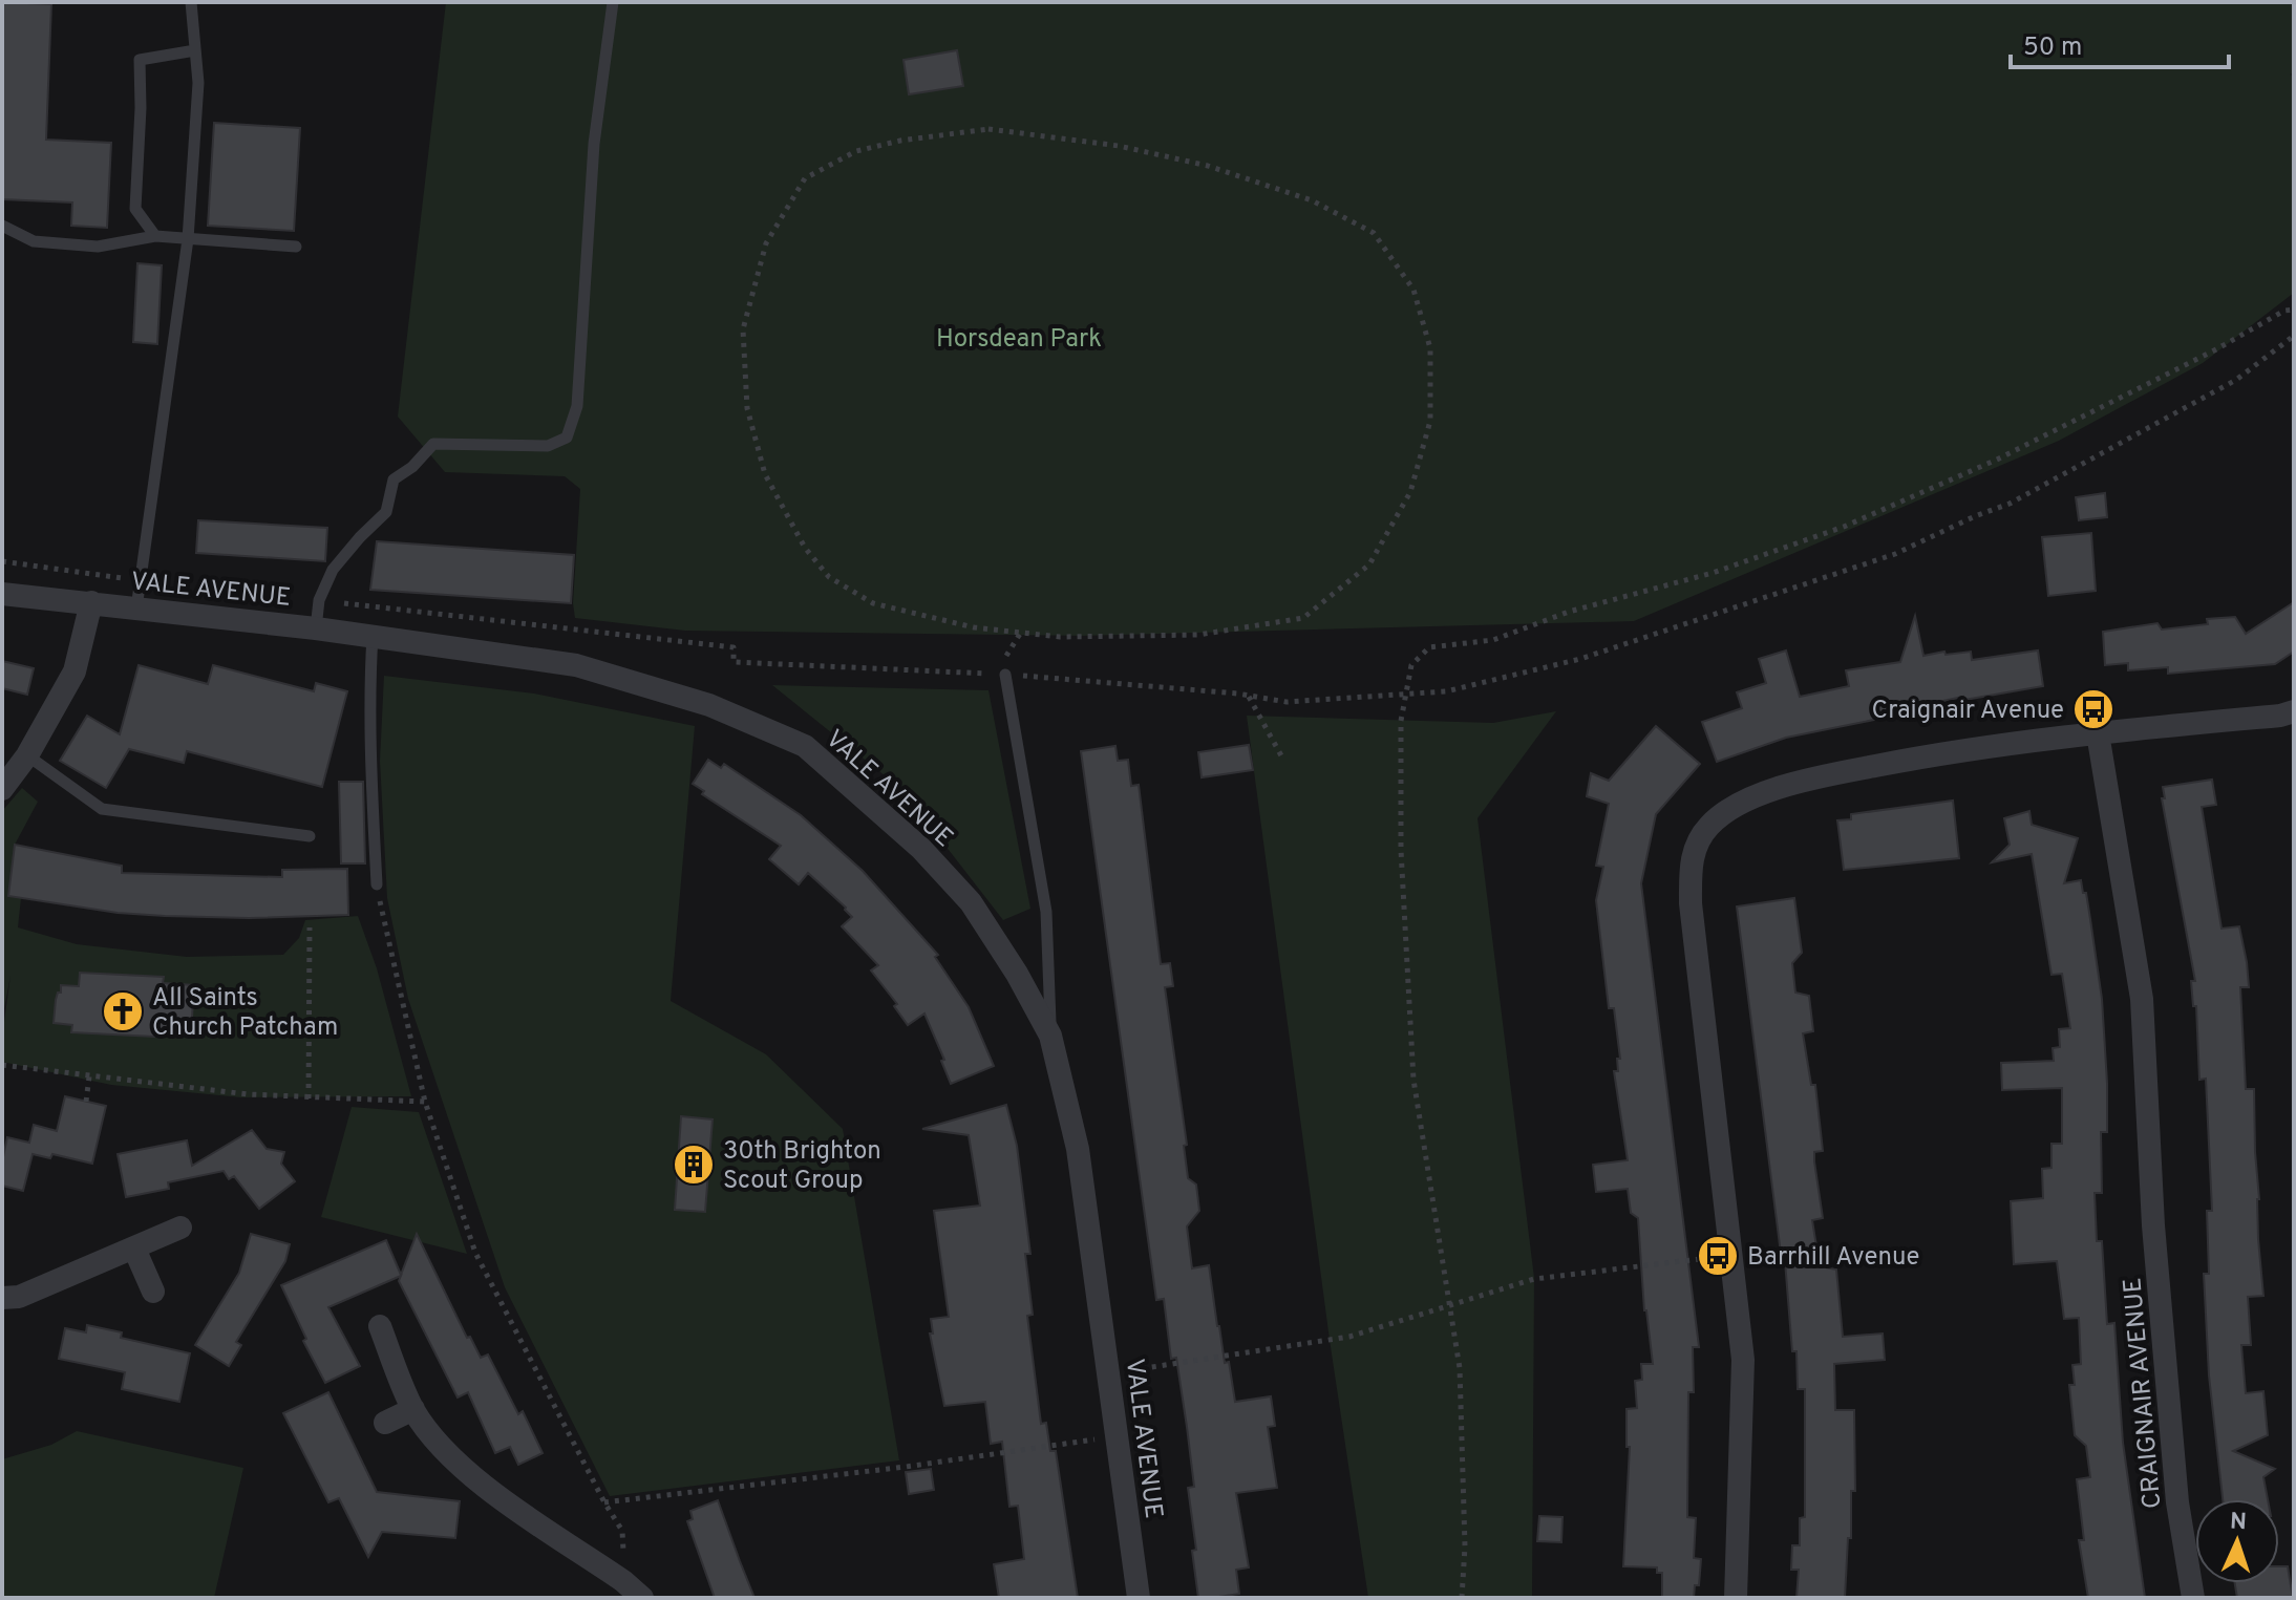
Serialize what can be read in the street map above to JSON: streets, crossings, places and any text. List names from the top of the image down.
{
  "streets": {
    "street": ["VALE AVENUE", "CRAIGNAIR AVENUE"]
  },
  "parks": ["Horsdean Park"],
  "places": {
    "bus stop": ["Craignair Avenue", "Barrhill Avenue"],
    "church": ["All Saints Church Patcham"],
    "building": ["30th Brighton Scout Group"]
  },
  "scale_bar": "50 m",
  "north": "top"
}
